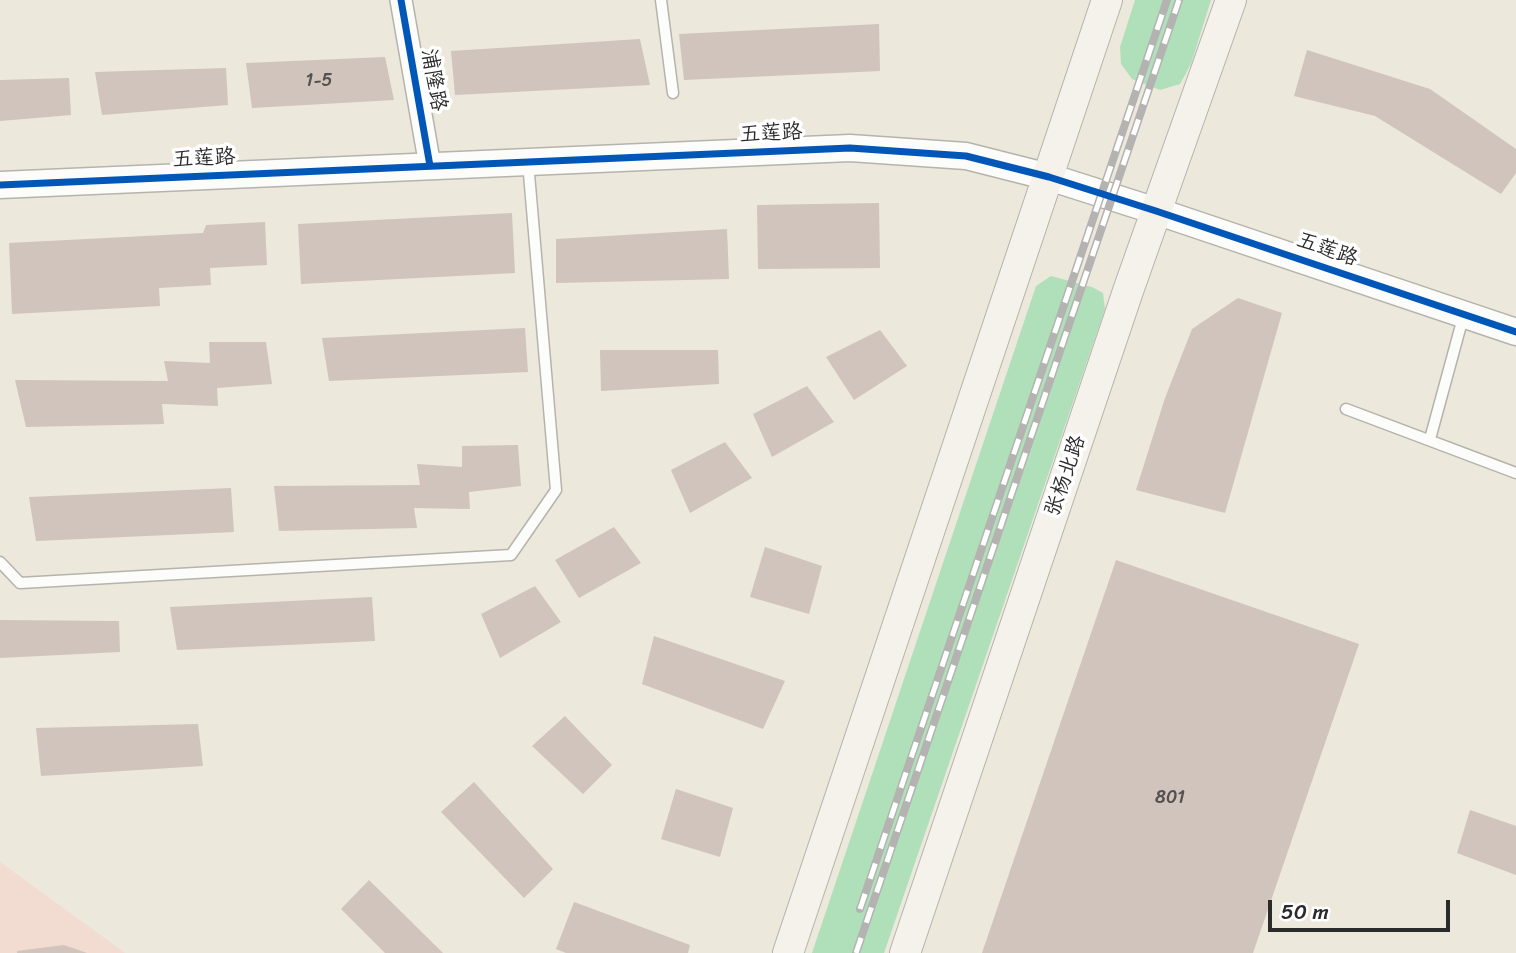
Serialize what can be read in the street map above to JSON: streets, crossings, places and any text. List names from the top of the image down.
{
  "streets": {
    "main road": ["张杨北路"],
    "street": ["浦隆路", "五莲路"]
  },
  "crossings": [
    ["浦隆路", "五莲路"],
    ["五莲路", "张杨北路"]
  ],
  "house_numbers": ["1-5", "801"],
  "scale_bar": "50 m"
}
